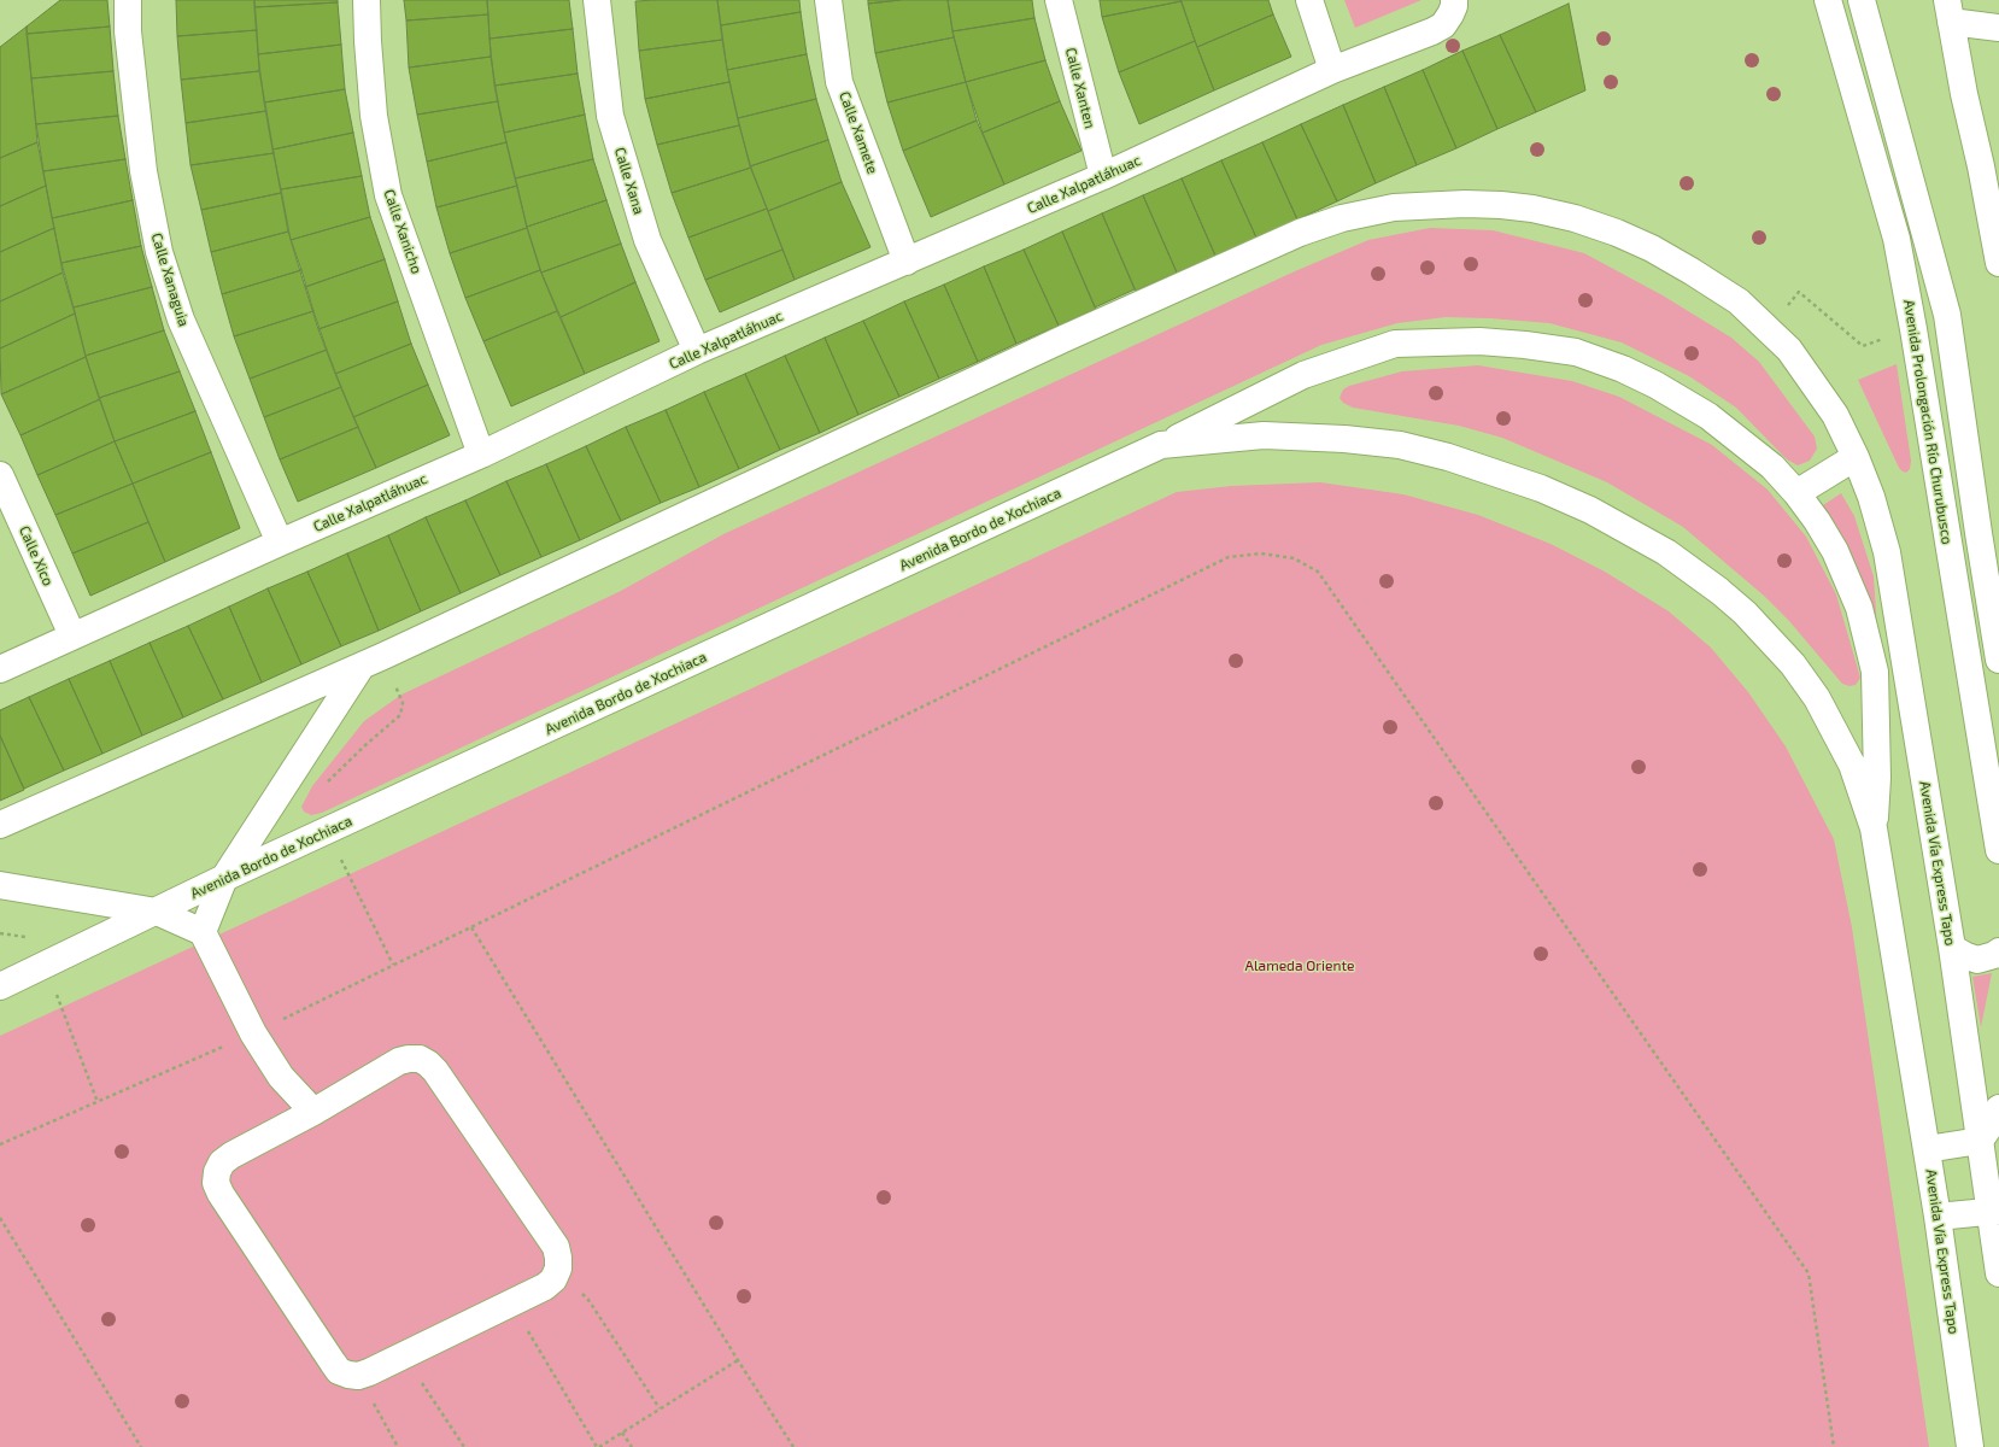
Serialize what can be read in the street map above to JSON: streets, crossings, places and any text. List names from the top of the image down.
{
  "streets": {
    "main road": [
      "Calle Xanten",
      "Calle Xamete",
      "Calle Xana",
      "Calle Xalpatláhuac",
      "Calle Xanicho",
      "Calle Xanaguia",
      "Avenida Prolongación Río Churubusco",
      "Avenida Bordo de Xochiaca",
      "Calle Xico",
      "Avenida Vía Express Tapo"
    ]
  },
  "crossings": [
    ["Calle Xanten", "Calle Xalpatláhuac"],
    ["Calle Xamete", "Calle Xalpatláhuac"],
    ["Calle Xana", "Calle Xalpatláhuac"],
    ["Calle Xalpatláhuac", "Calle Xanicho"],
    ["Calle Xalpatláhuac", "Calle Xanaguia"],
    ["Calle Xalpatláhuac", "Calle Xico"],
    ["Avenida Bordo de Xochiaca", "Avenida Vía Express Tapo"]
  ],
  "parks": ["Alameda Oriente"]
}
